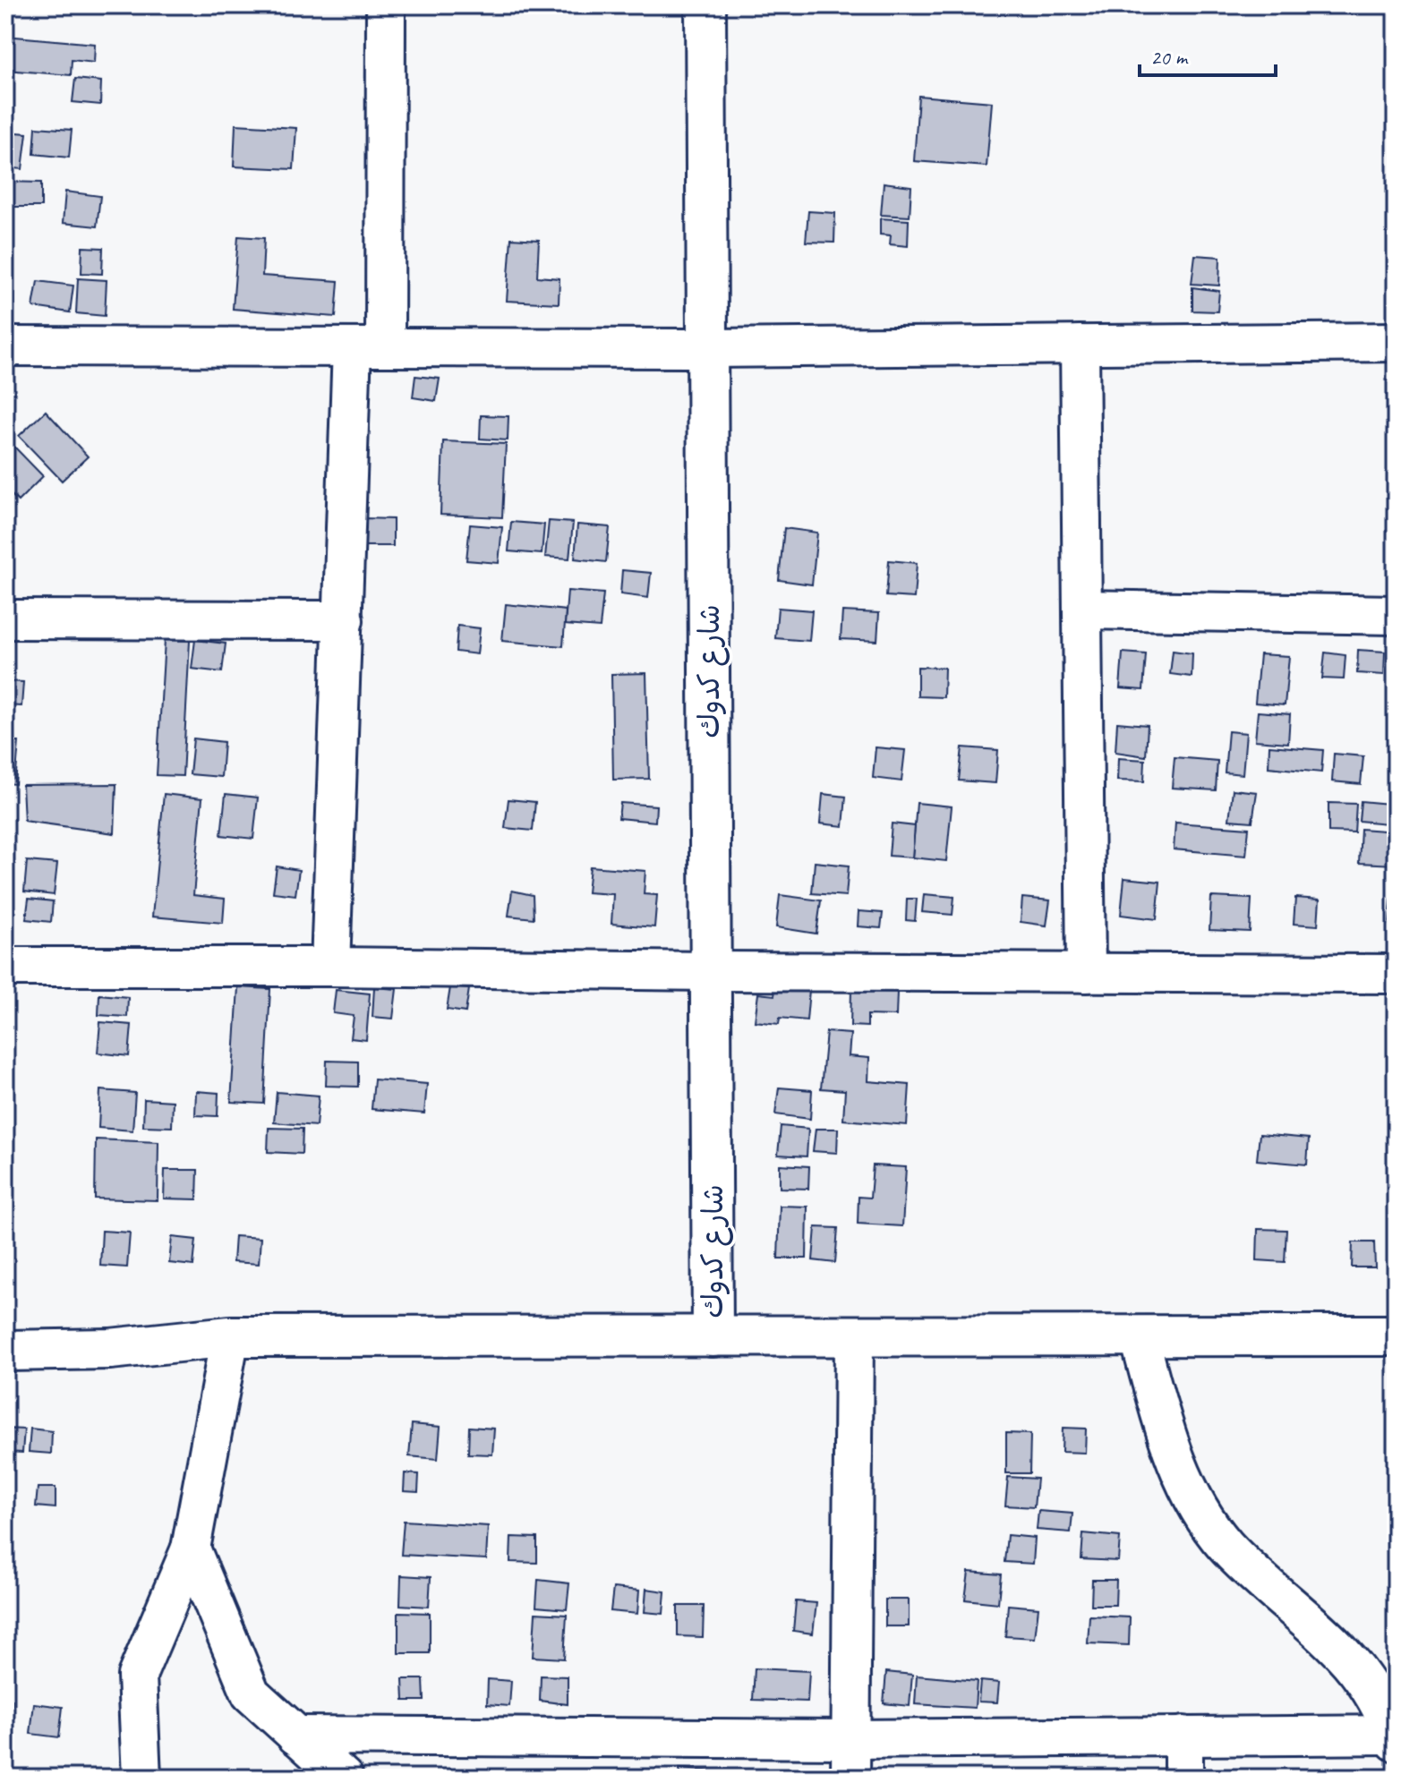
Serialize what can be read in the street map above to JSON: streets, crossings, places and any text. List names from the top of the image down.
{
  "streets": {
    "street": ["شارع كدوك"]
  },
  "scale_bar": "20 m"
}
